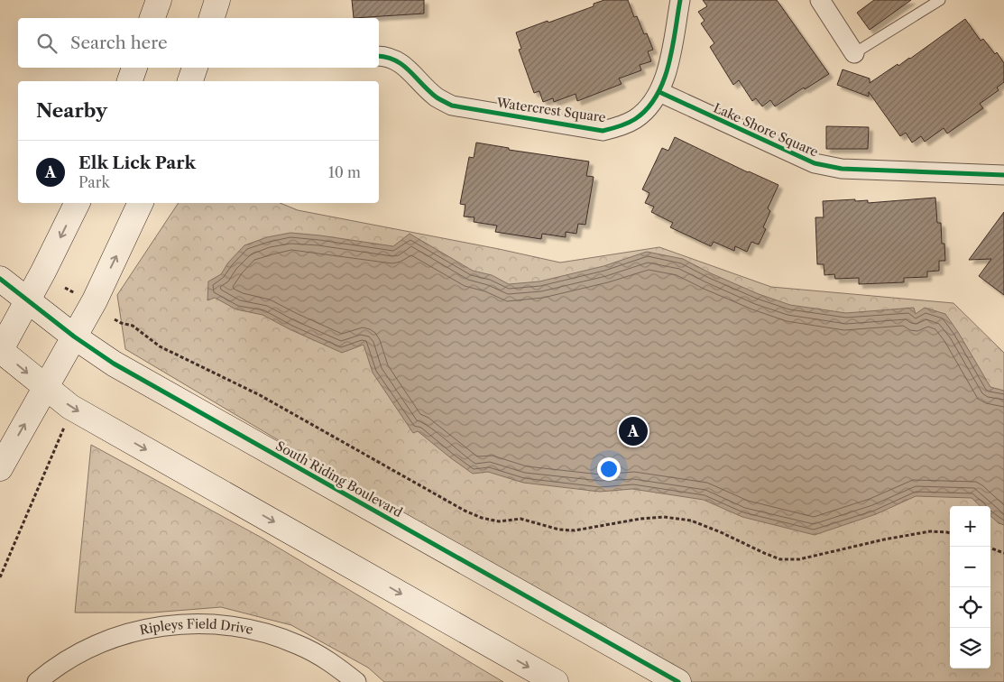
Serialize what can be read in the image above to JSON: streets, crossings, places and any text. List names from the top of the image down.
{
  "streets": {
    "street": [
      "Watercrest Square",
      "Lake Shore Square",
      "South Riding Boulevard",
      "Ripleys Field Drive"
    ]
  },
  "crossings": [
    ["Watercrest Square", "Lake Shore Square"]
  ],
  "page": {
    "search": "Search here",
    "heading": "Nearby",
    "list": [
      {
        "mark": "A",
        "name": "Elk Lick Park",
        "note": "Park",
        "value": "10 m"
      }
    ],
    "pins": "A",
    "map_buttons": ["+", "−"]
  }
}
